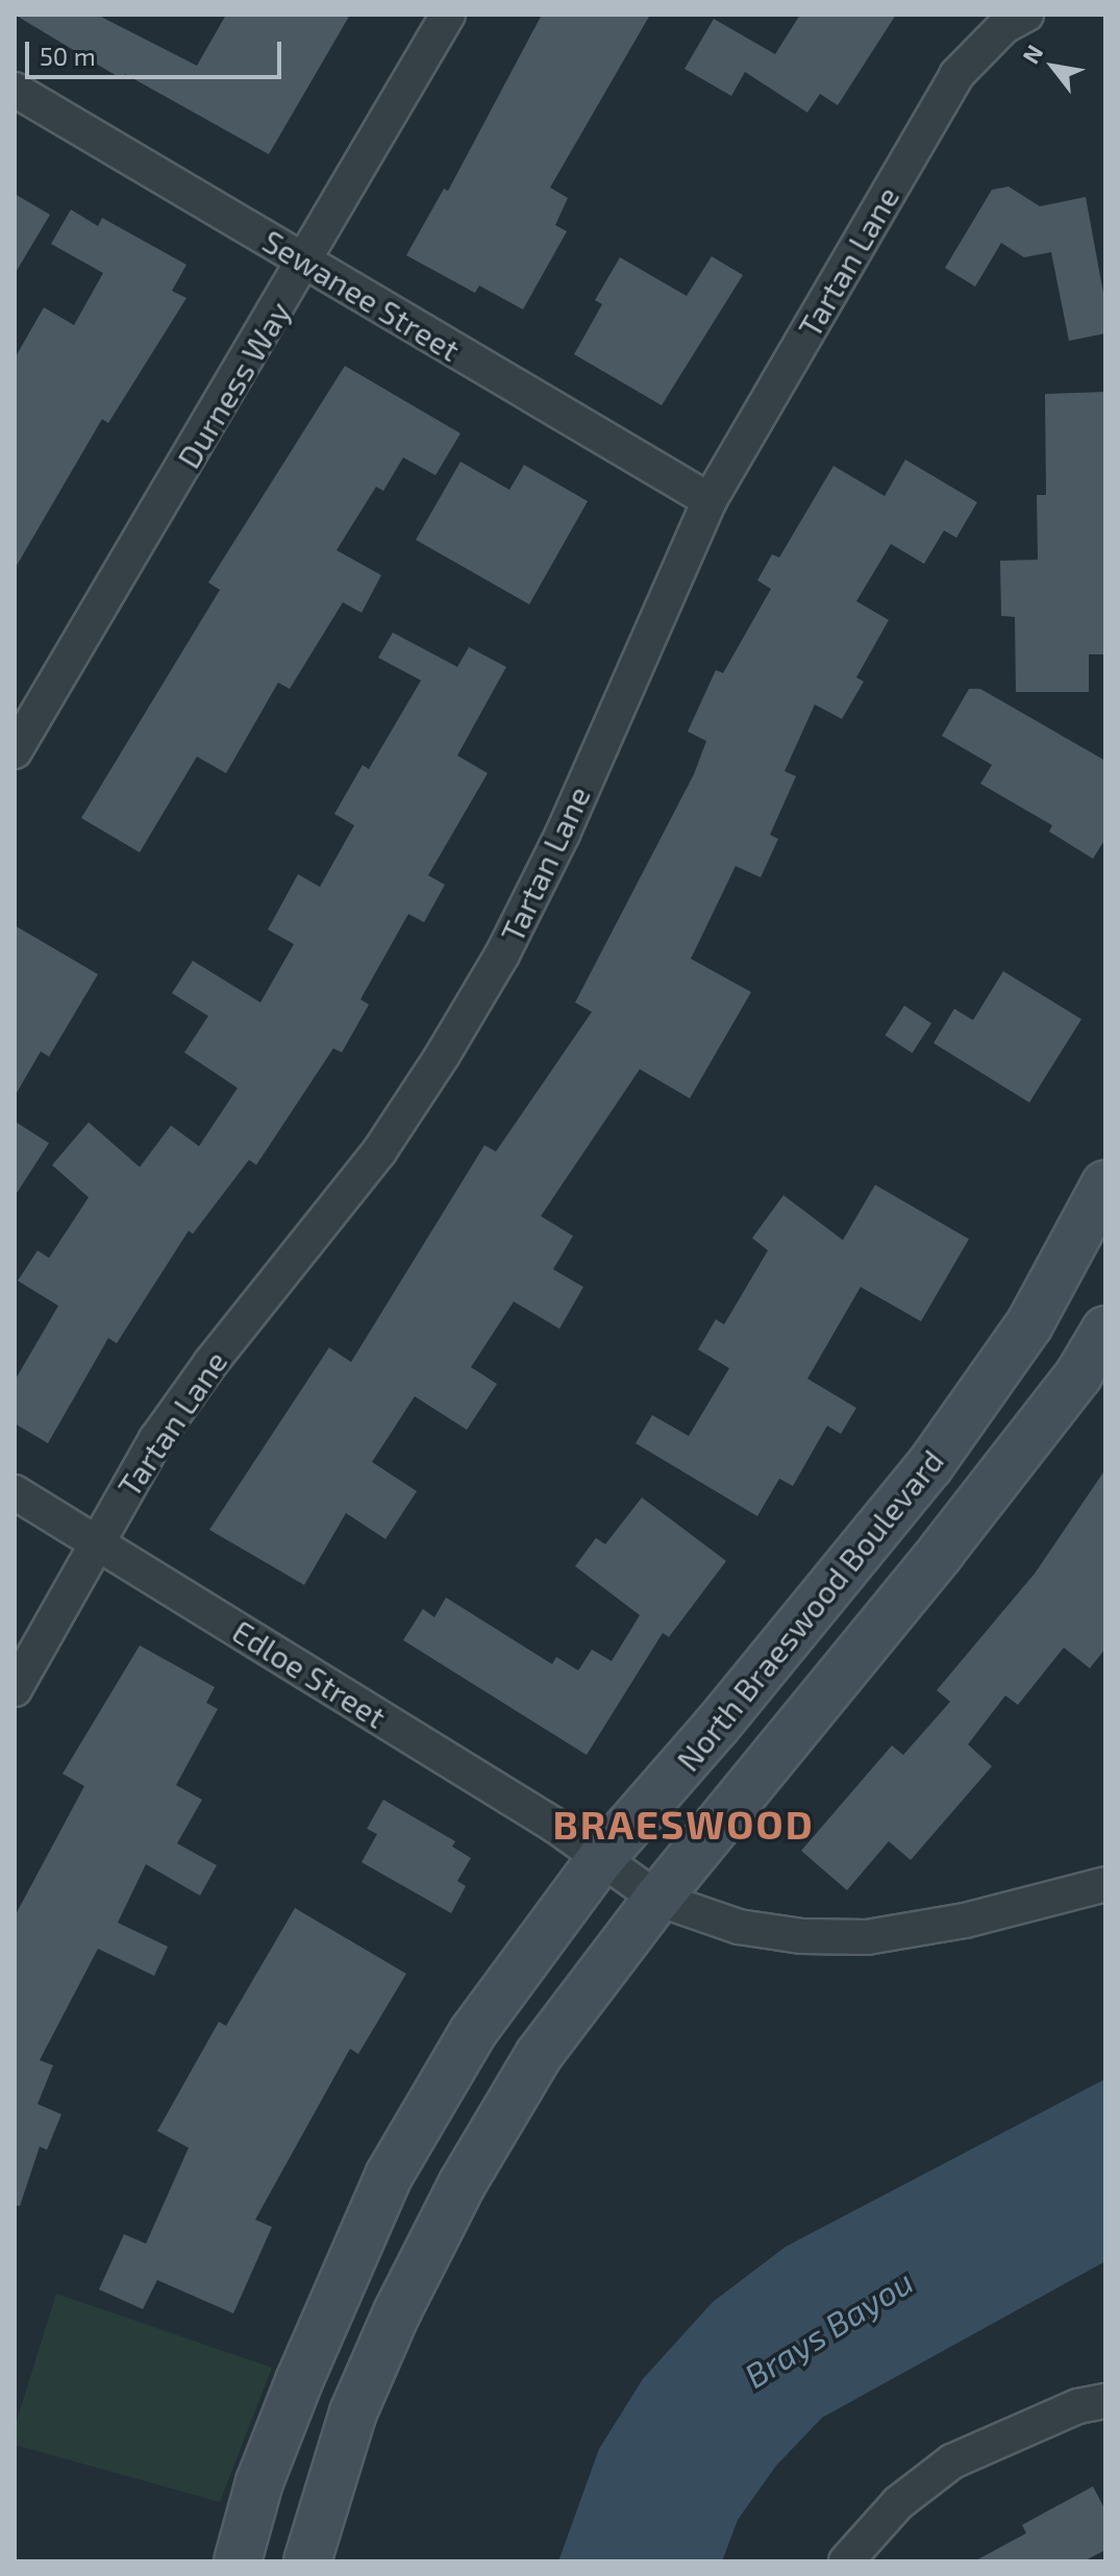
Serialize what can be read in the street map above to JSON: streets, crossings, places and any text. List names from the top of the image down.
{
  "streets": {
    "main road": ["North Braeswood Boulevard"],
    "street": [
      "Tartan Lane",
      "Sewanee Street",
      "Durness Way",
      "Edloe Street"
    ]
  },
  "crossings": [
    ["Tartan Lane", "Sewanee Street"],
    ["Tartan Lane", "Edloe Street"],
    ["Sewanee Street", "Durness Way"],
    ["North Braeswood Boulevard", "Edloe Street"]
  ],
  "districts": ["BRAESWOOD"],
  "water": ["Brays Bayou"],
  "scale_bar": "50 m",
  "north": "top left"
}
